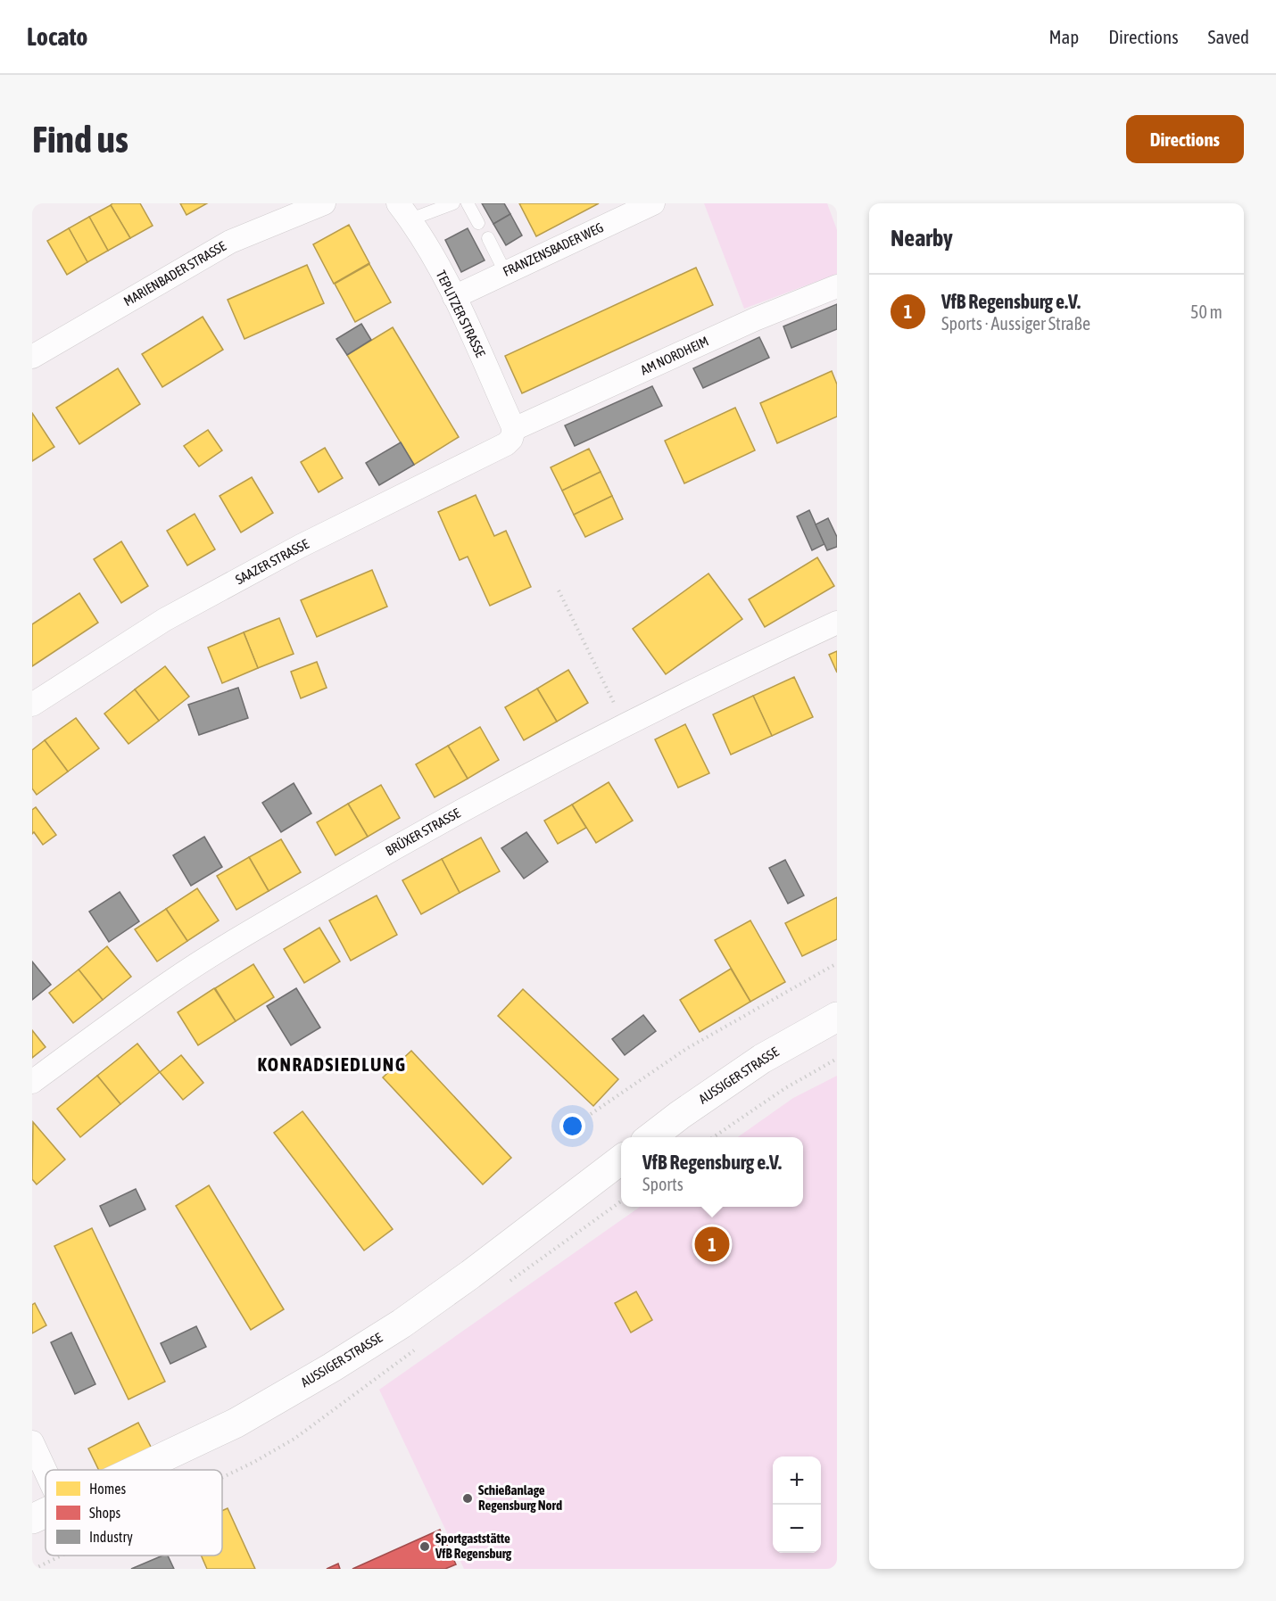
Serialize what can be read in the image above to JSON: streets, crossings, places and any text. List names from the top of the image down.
{
  "streets": {
    "street": [
      "FRANZENSBADER WEG",
      "MARIENBADER STRASSE",
      "TEPLITZER STRASSE",
      "AM NORDHEIM",
      "SAAZER STRASSE",
      "BRÜXER STRASSE",
      "AUSSIGER STRASSE"
    ]
  },
  "crossings": [
    ["FRANZENSBADER WEG", "TEPLITZER STRASSE"],
    ["TEPLITZER STRASSE", "AM NORDHEIM"],
    ["TEPLITZER STRASSE", "SAAZER STRASSE"],
    ["AM NORDHEIM", "SAAZER STRASSE"]
  ],
  "districts": ["KONRADSIEDLUNG"],
  "places": ["Schießanlage Regensburg Nord", "Sportgaststätte VfB Regensburg"],
  "legend": ["Homes", "Shops", "Industry"],
  "page": {
    "header": "Locato",
    "nav": ["Map", "Directions", "Saved"],
    "buttons": "Directions",
    "title": "Find us",
    "heading": "Nearby",
    "list": [
      {
        "mark": "1",
        "name": "VfB Regensburg e.V.",
        "note": "Sports · Aussiger Straße",
        "value": "50 m"
      }
    ],
    "popup": ["VfB Regensburg e.V.", "Sports"],
    "pins": "1",
    "map_buttons": ["+", "−"]
  }
}
